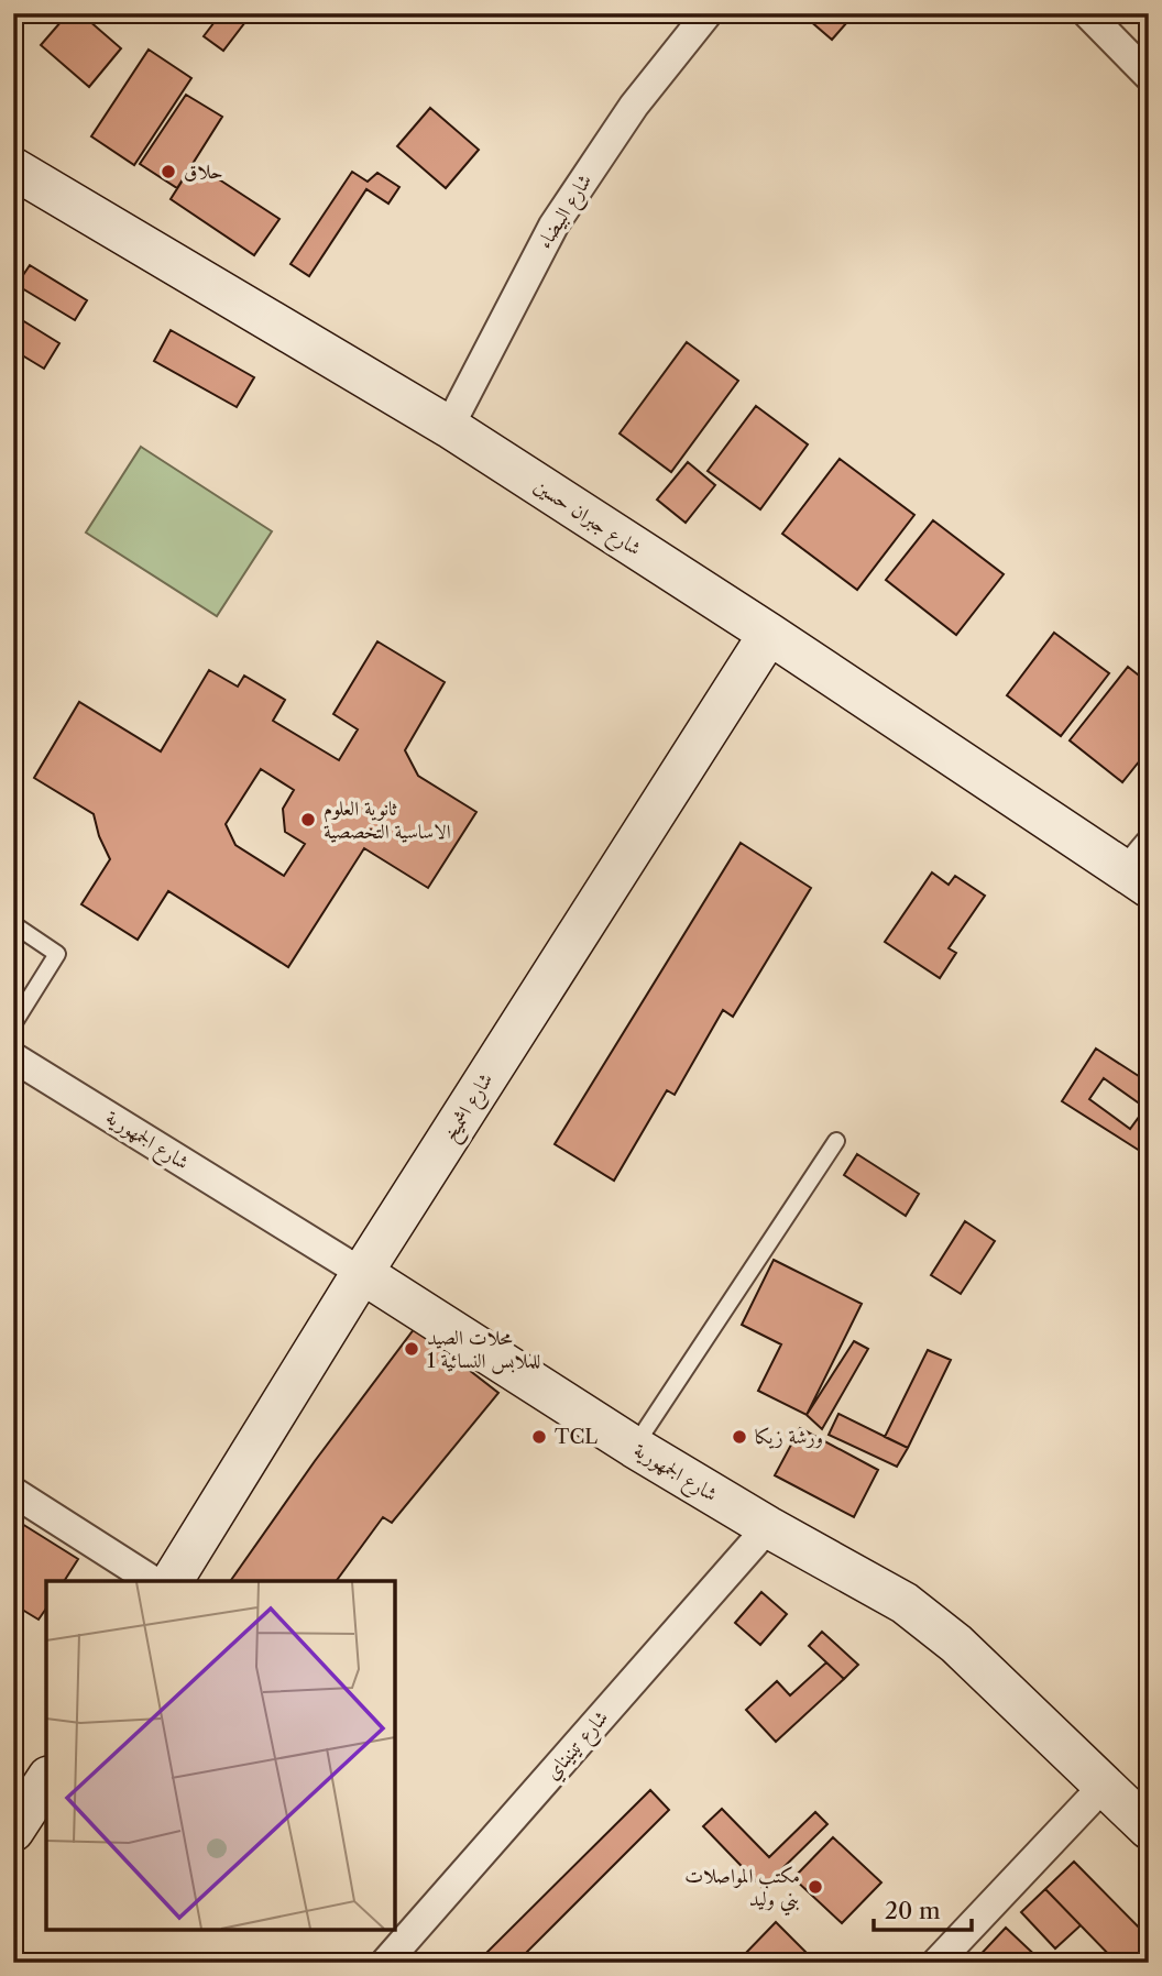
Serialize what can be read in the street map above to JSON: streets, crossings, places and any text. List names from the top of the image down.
{
  "streets": {
    "main road": ["شارع جبران حسين", "شارع اشميخ", "شارع الجمهورية"],
    "street": ["شارع البيضاء", "شارع تينيناي"]
  },
  "crossings": [
    ["شارع البيضاء", "شارع جبران حسين"],
    ["شارع جبران حسين", "شارع اشميخ"],
    ["شارع اشميخ", "شارع الجمهورية"],
    ["شارع الجمهورية", "شارع تينيناي"]
  ],
  "places": [
    "حلاق",
    "ثانوية العلوم الاساسية التخصصية",
    "محلات الصيد للملابس النسائية 1",
    "TCL",
    "ورشة زيكا",
    "مكتب المواصلات بني وليد"
  ],
  "scale_bar": "20 m"
}
